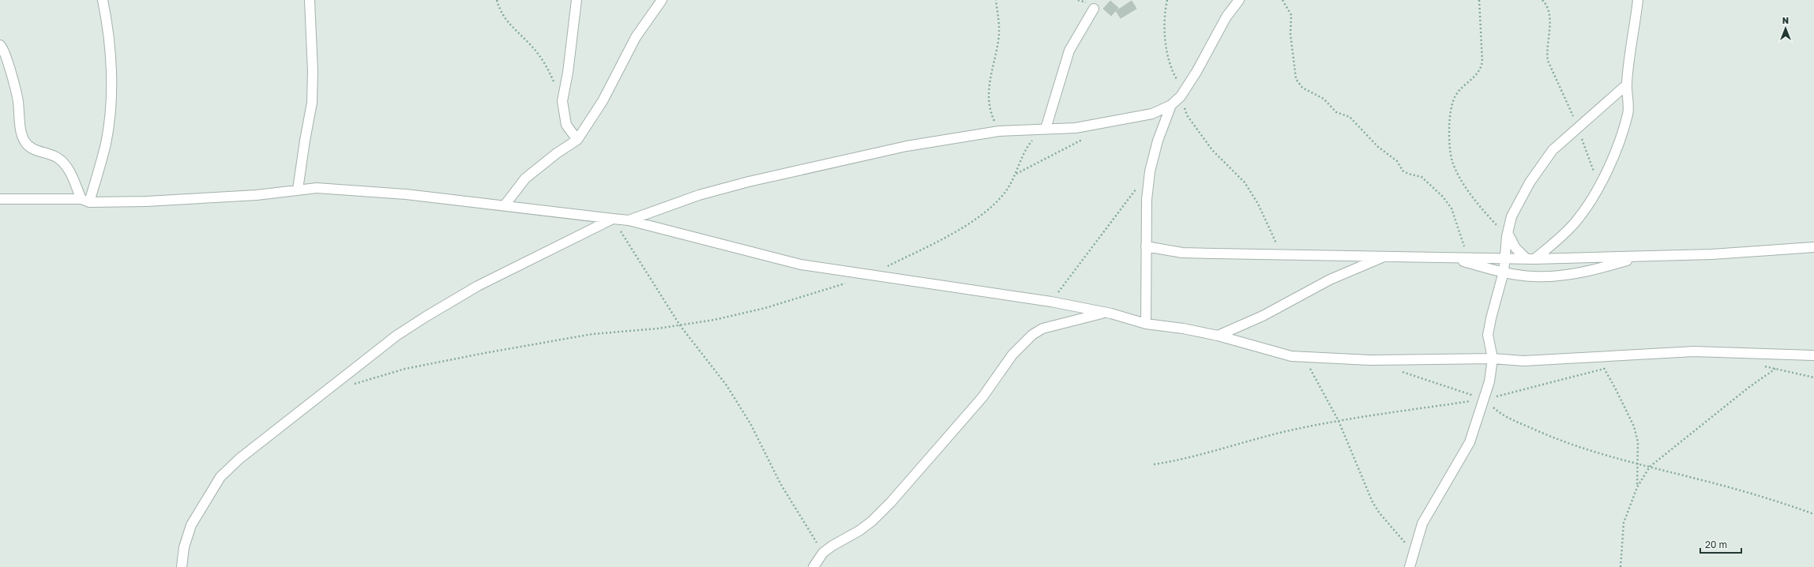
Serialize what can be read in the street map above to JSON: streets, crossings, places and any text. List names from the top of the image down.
{
  "scale_bar": "20 m",
  "north": "top"
}
